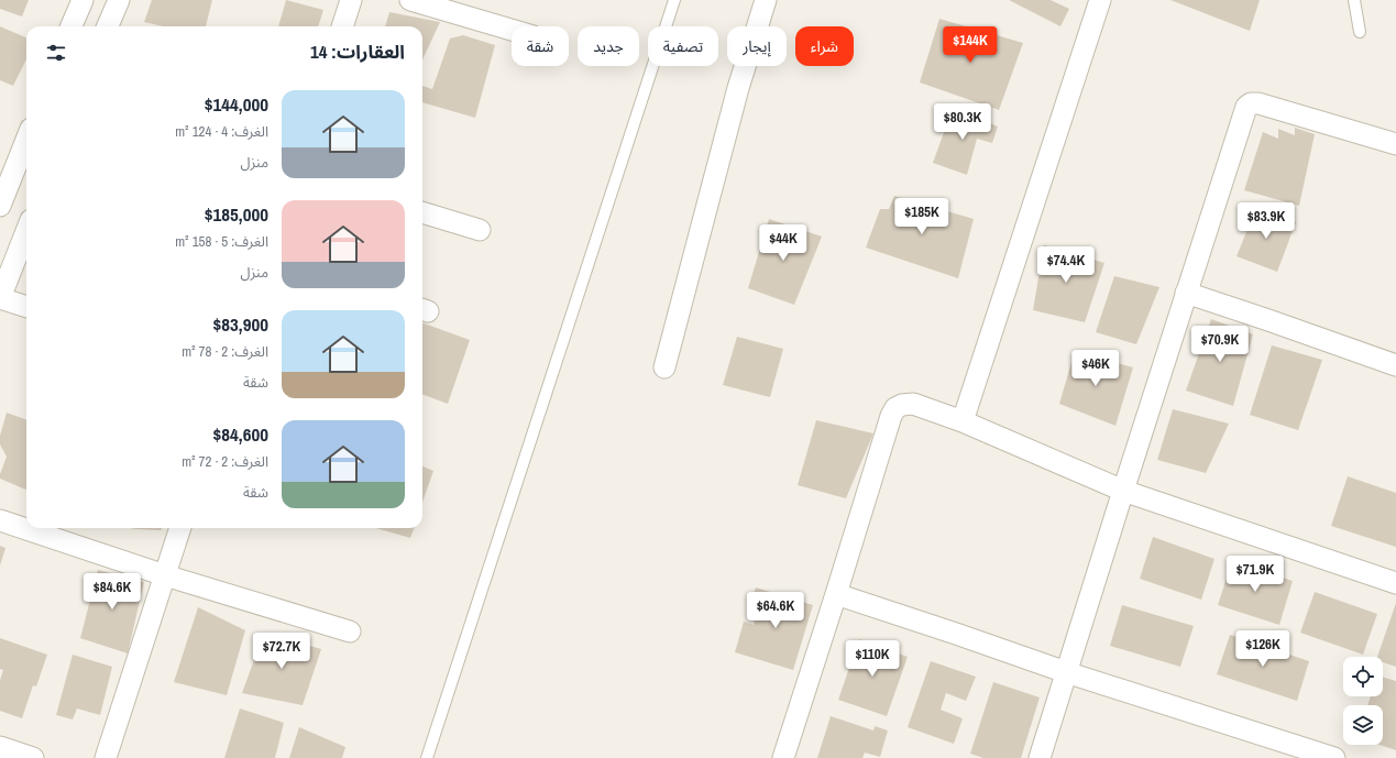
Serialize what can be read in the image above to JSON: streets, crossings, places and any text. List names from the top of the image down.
{
  "page": {
    "price": [
      "$144K",
      "$80.3K",
      "$185K",
      "$83.9K",
      "$44K",
      "$74.4K",
      "$70.9K",
      "$46K",
      "$71.9K",
      "$84.6K",
      "$64.6K",
      "$126K",
      "$72.7K",
      "$110K"
    ],
    "chip": [
      "شراء",
      "إيجار",
      "تصفية",
      "جديد",
      "شقة"
    ],
    "heading": "العقارات: 14",
    "list": [
      {
        "name": "$144,000",
        "note": "الغرف: 4 · 124 m² · منزل"
      },
      {
        "name": "$185,000",
        "note": "الغرف: 5 · 158 m² · منزل"
      },
      {
        "name": "$83,900",
        "note": "الغرف: 2 · 78 m² · شقة"
      },
      {
        "name": "$84,600",
        "note": "الغرف: 2 · 72 m² · شقة"
      }
    ]
  }
}
